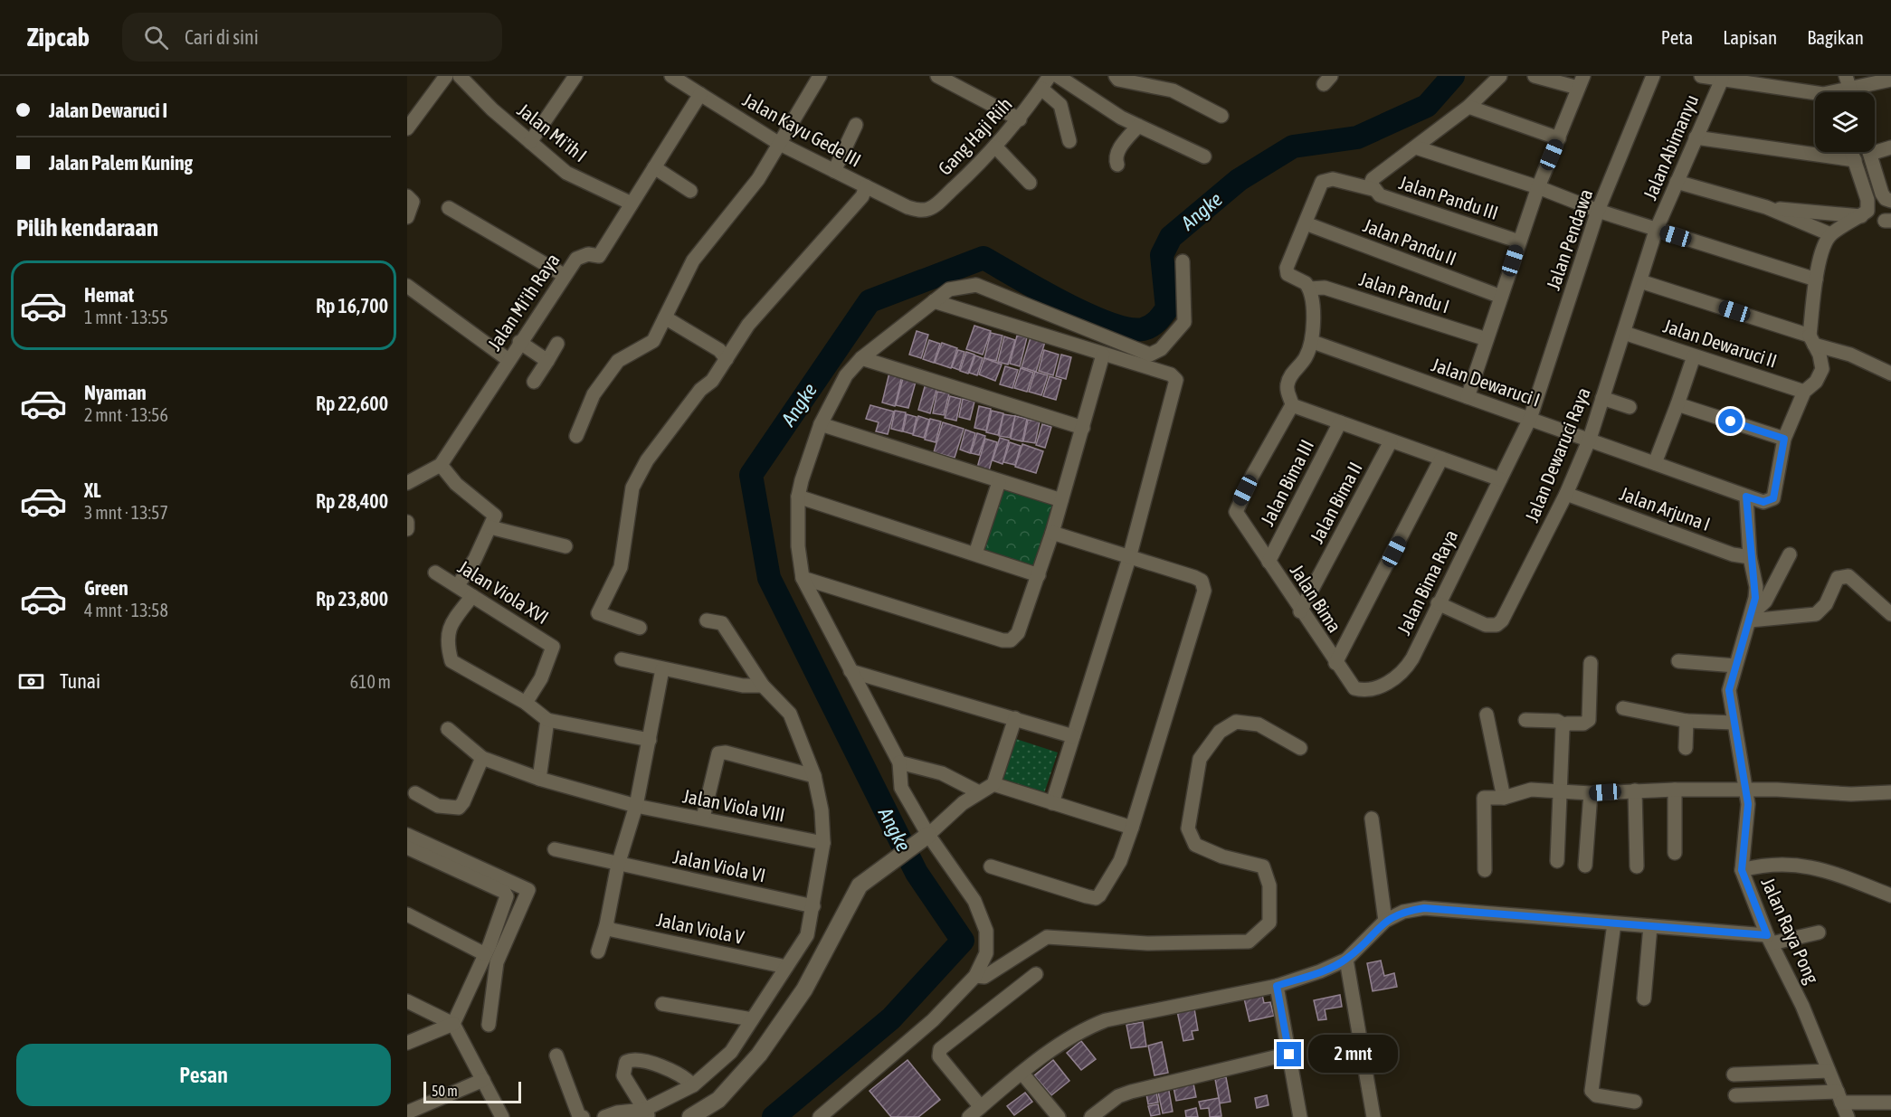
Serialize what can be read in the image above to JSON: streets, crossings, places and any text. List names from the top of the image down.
{
  "streets": {
    "street": [
      "Jalan Kayu Gede III",
      "Jalan Mi'ih I",
      "Gang Haji Riih",
      "Jalan Abimanyu",
      "Jalan Pandu III",
      "Jalan Pendawa",
      "Jalan Pandu II",
      "Jalan Pandu I",
      "Jalan Mi'ih Raya",
      "Jalan Dewaruci II",
      "Jalan Dewaruci I",
      "Jalan Dewaruci Raya",
      "Jalan Bima III",
      "Jalan Bima II",
      "Jalan Arjuna I",
      "Jalan Bima Raya",
      "Jalan Viola XVI",
      "Jalan Bima",
      "Jalan Viola VIII",
      "Jalan Viola VI",
      "Jalan Viola V",
      "Jalan Raya Pong"
    ]
  },
  "crossings": [
    ["Jalan Kayu Gede III", "Gang Haji Riih"],
    ["Jalan Kayu Gede III", "Jalan Mi'ih Raya"],
    ["Jalan Mi'ih I", "Jalan Mi'ih Raya"],
    ["Jalan Abimanyu", "Jalan Dewaruci Raya"],
    ["Jalan Pandu III", "Jalan Pandu II"],
    ["Jalan Pendawa", "Jalan Dewaruci I"],
    ["Jalan Pendawa", "Jalan Bima Raya"],
    ["Jalan Dewaruci II", "Jalan Dewaruci Raya"],
    ["Jalan Dewaruci I", "Jalan Dewaruci Raya"],
    ["Jalan Dewaruci I", "Jalan Bima Raya"],
    ["Jalan Dewaruci I", "Jalan Raya Pong"],
    ["Jalan Dewaruci Raya", "Jalan Arjuna I"],
    ["Jalan Dewaruci Raya", "Jalan Bima Raya"],
    ["Jalan Bima III", "Jalan Bima"],
    ["Jalan Bima II", "Jalan Bima"],
    ["Jalan Arjuna I", "Jalan Raya Pong"],
    ["Jalan Bima Raya", "Jalan Bima"]
  ],
  "water": ["Angke"],
  "scale_bar": "50 m",
  "page": {
    "header": "Zipcab",
    "search": "Cari di sini",
    "nav": ["Peta", "Lapisan", "Bagikan"],
    "banner": ["Jalan Dewaruci I", "Jalan Palem Kuning"],
    "heading": "Pilih kendaraan",
    "list": [
      {
        "name": "Hemat",
        "note": "1 mnt · 13:55",
        "value": "Rp 16,700"
      },
      {
        "name": "Nyaman",
        "note": "2 mnt · 13:56",
        "value": "Rp 22,600"
      },
      {
        "name": "XL",
        "note": "3 mnt · 13:57",
        "value": "Rp 28,400"
      },
      {
        "name": "Green",
        "note": "4 mnt · 13:58",
        "value": "Rp 23,800"
      }
    ],
    "pay": ["Tunai", "610 m"],
    "buttons": "Pesan",
    "bubble": "2 mnt",
    "scale": "50 m"
  }
}
